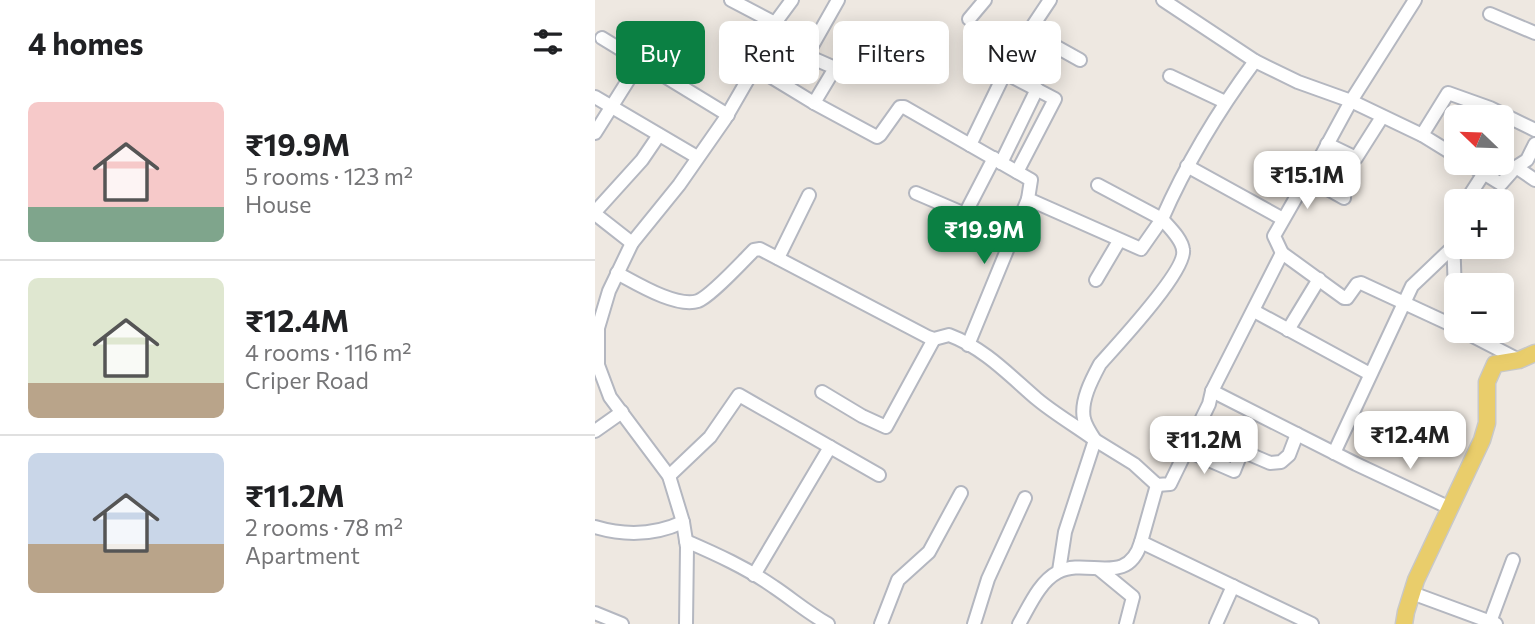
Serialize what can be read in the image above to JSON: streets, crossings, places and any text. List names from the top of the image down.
{
  "north": "top left",
  "page": {
    "heading": "4 homes",
    "chip": [
      "Buy",
      "Rent",
      "Filters",
      "New"
    ],
    "list": [
      {
        "name": "₹19.9M",
        "note": "5 rooms · 123 m² · House"
      },
      {
        "name": "₹12.4M",
        "note": "4 rooms · 116 m² · Criper Road"
      },
      {
        "name": "₹11.2M",
        "note": "2 rooms · 78 m² · Apartment"
      }
    ],
    "map_buttons": ["+", "−"],
    "price": [
      "₹15.1M",
      "₹19.9M",
      "₹12.4M",
      "₹11.2M"
    ]
  }
}
